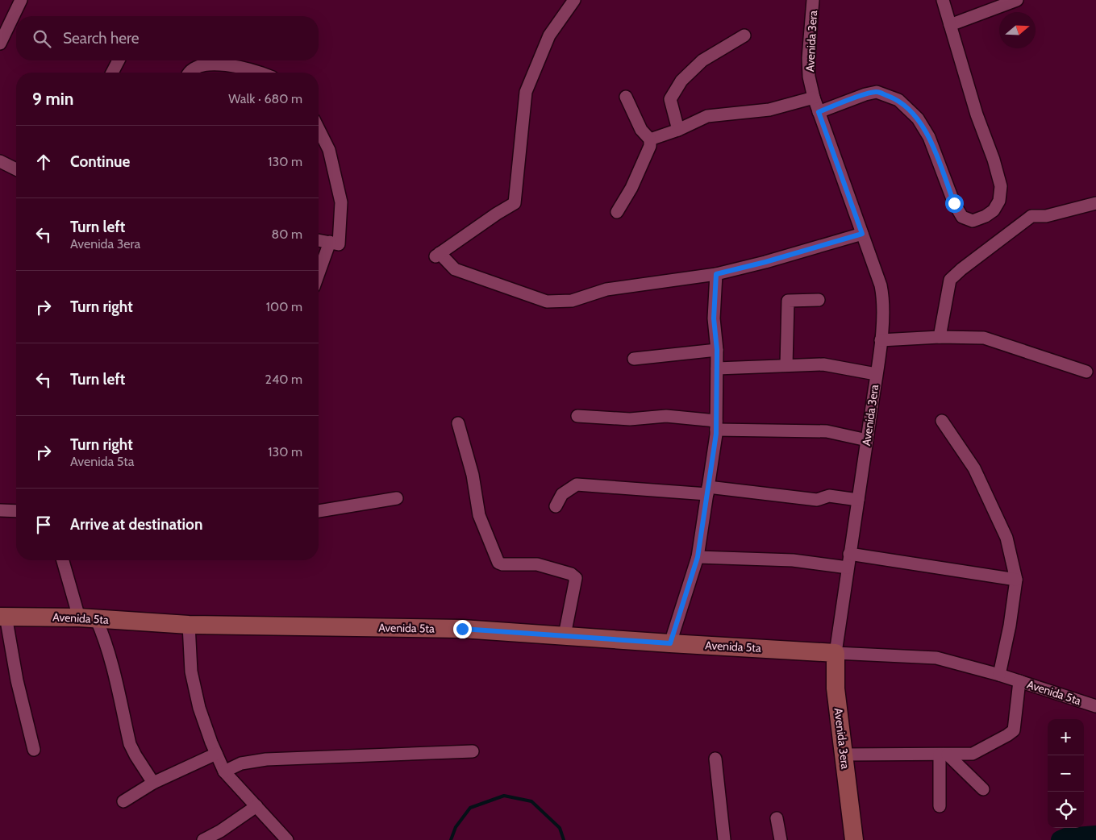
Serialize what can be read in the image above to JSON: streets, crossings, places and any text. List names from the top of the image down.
{
  "streets": {
    "street": ["Avenida 3era", "Avenida 5ta"]
  },
  "crossings": [
    ["Avenida 3era", "Avenida 5ta"]
  ],
  "north": "right",
  "page": {
    "search": "Search here",
    "heading": ["9 min", "Walk · 680 m"],
    "list": [
      ["Continue", "130 m"],
      ["Turn left", "Avenida 3era", "80 m"],
      ["Turn right", "100 m"],
      ["Turn left", "240 m"],
      ["Turn right", "Avenida 5ta", "130 m"],
      "Arrive at destination"
    ],
    "map_buttons": ["+", "−"]
  }
}
